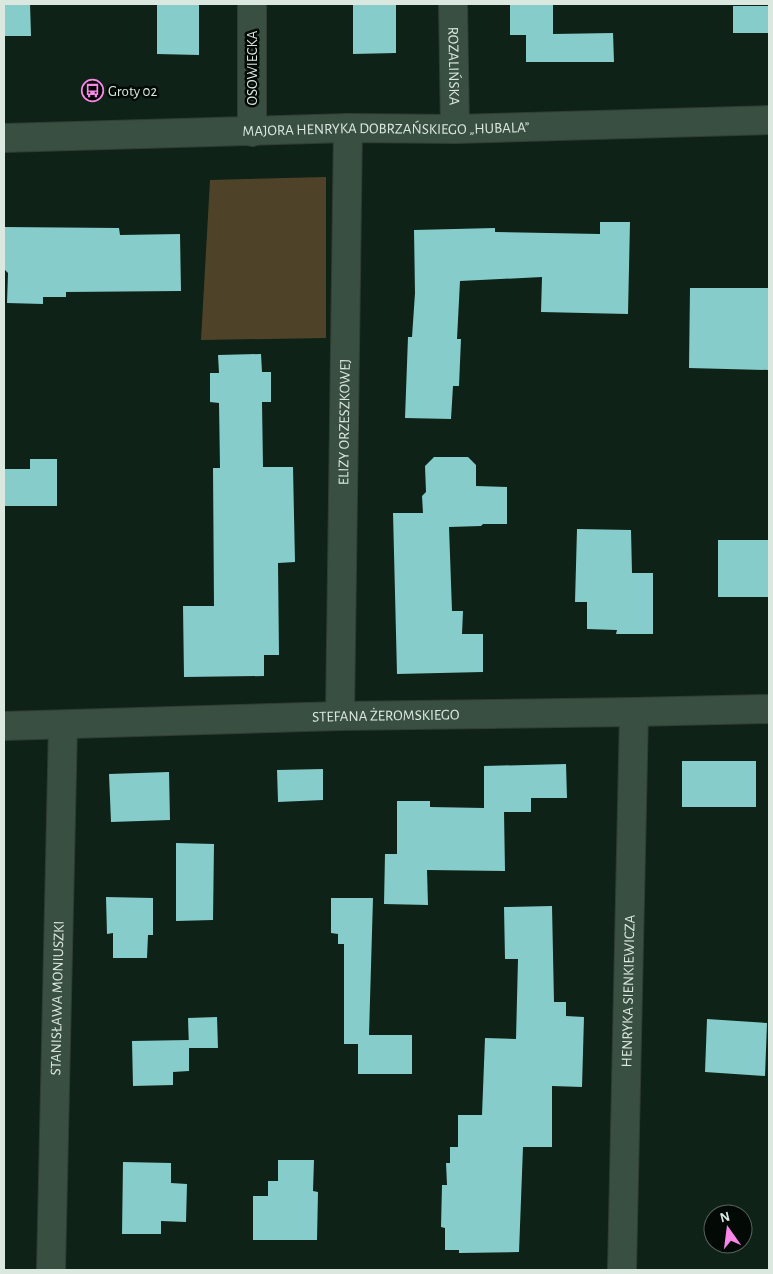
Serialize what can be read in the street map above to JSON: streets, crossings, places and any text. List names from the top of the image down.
{
  "streets": {
    "street": [
      "ROZALIŃSKA",
      "OSOWIECKA",
      "MAJORA HENRYKA DOBRZAŃSKIEGO „HUBALA”",
      "ELIZY ORZESZKOWEJ",
      "STEFANA ŻEROMSKIEGO",
      "HENRYKA SIENKIEWICZA",
      "STANISŁAWA MONIUSZKI"
    ]
  },
  "crossings": [
    ["ROZALIŃSKA", "MAJORA HENRYKA DOBRZAŃSKIEGO „HUBALA”"],
    ["OSOWIECKA", "MAJORA HENRYKA DOBRZAŃSKIEGO „HUBALA”"],
    ["MAJORA HENRYKA DOBRZAŃSKIEGO „HUBALA”", "ELIZY ORZESZKOWEJ"],
    ["ELIZY ORZESZKOWEJ", "STEFANA ŻEROMSKIEGO"],
    ["STEFANA ŻEROMSKIEGO", "HENRYKA SIENKIEWICZA"],
    ["STEFANA ŻEROMSKIEGO", "STANISŁAWA MONIUSZKI"]
  ],
  "places": {
    "bus stop": ["Groty 02"]
  },
  "north": "top"
}
